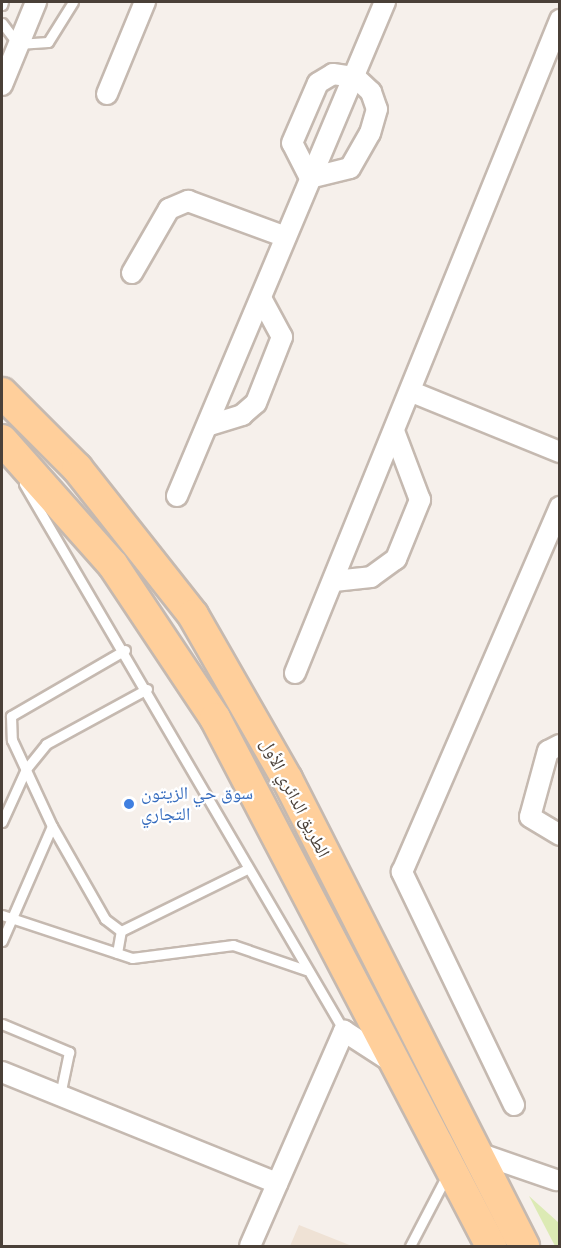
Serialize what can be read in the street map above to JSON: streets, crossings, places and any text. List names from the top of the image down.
{
  "streets": {
    "main road": ["الطريق الدائري الأول"]
  },
  "places": ["سوق حي الزيتون التجاري"]
}
